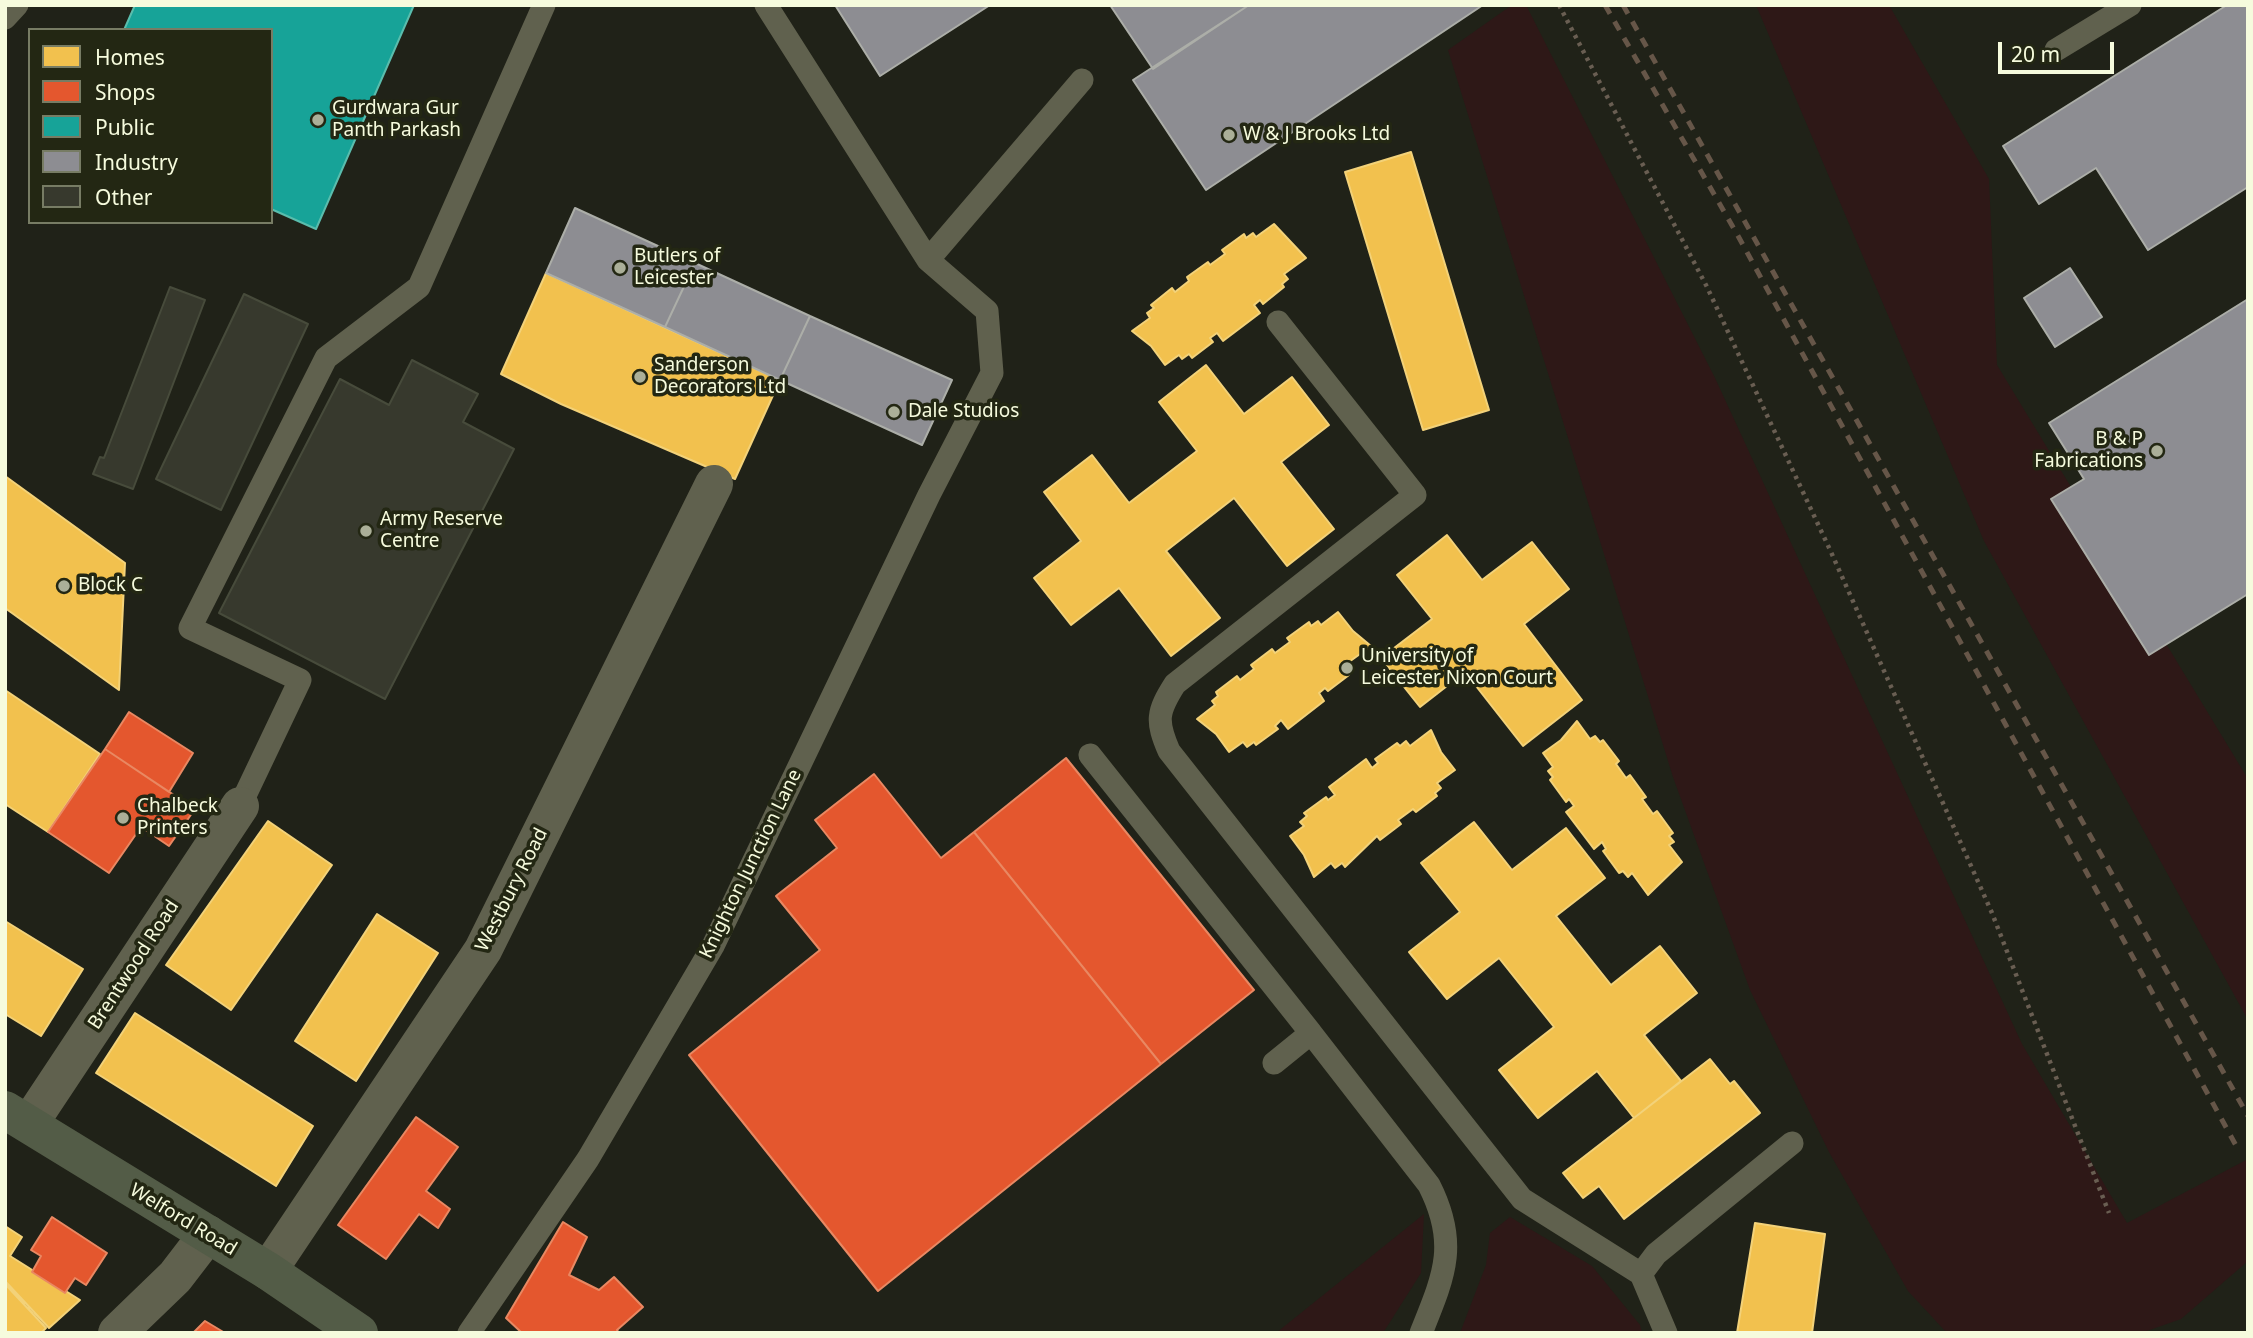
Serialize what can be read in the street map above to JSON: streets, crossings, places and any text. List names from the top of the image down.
{
  "streets": {
    "main road": ["Welford Road"],
    "street": ["Westbury Road", "Brentwood Road"],
    "lane": ["Knighton Junction Lane"]
  },
  "crossings": [
    ["Westbury Road", "Welford Road"],
    ["Brentwood Road", "Welford Road"]
  ],
  "places": [
    "Gurdwara Gur Panth Parkash",
    "W & J Brooks Ltd",
    "Butlers of Leicester",
    "Sanderson Decorators Ltd",
    "Dale Studios",
    "B & P Fabrications",
    "Army Reserve Centre",
    "Block C",
    "University of Leicester Nixon Court",
    "Chalbeck Printers"
  ],
  "legend": [
    "Homes",
    "Shops",
    "Public",
    "Industry",
    "Other"
  ],
  "scale_bar": "20 m"
}
